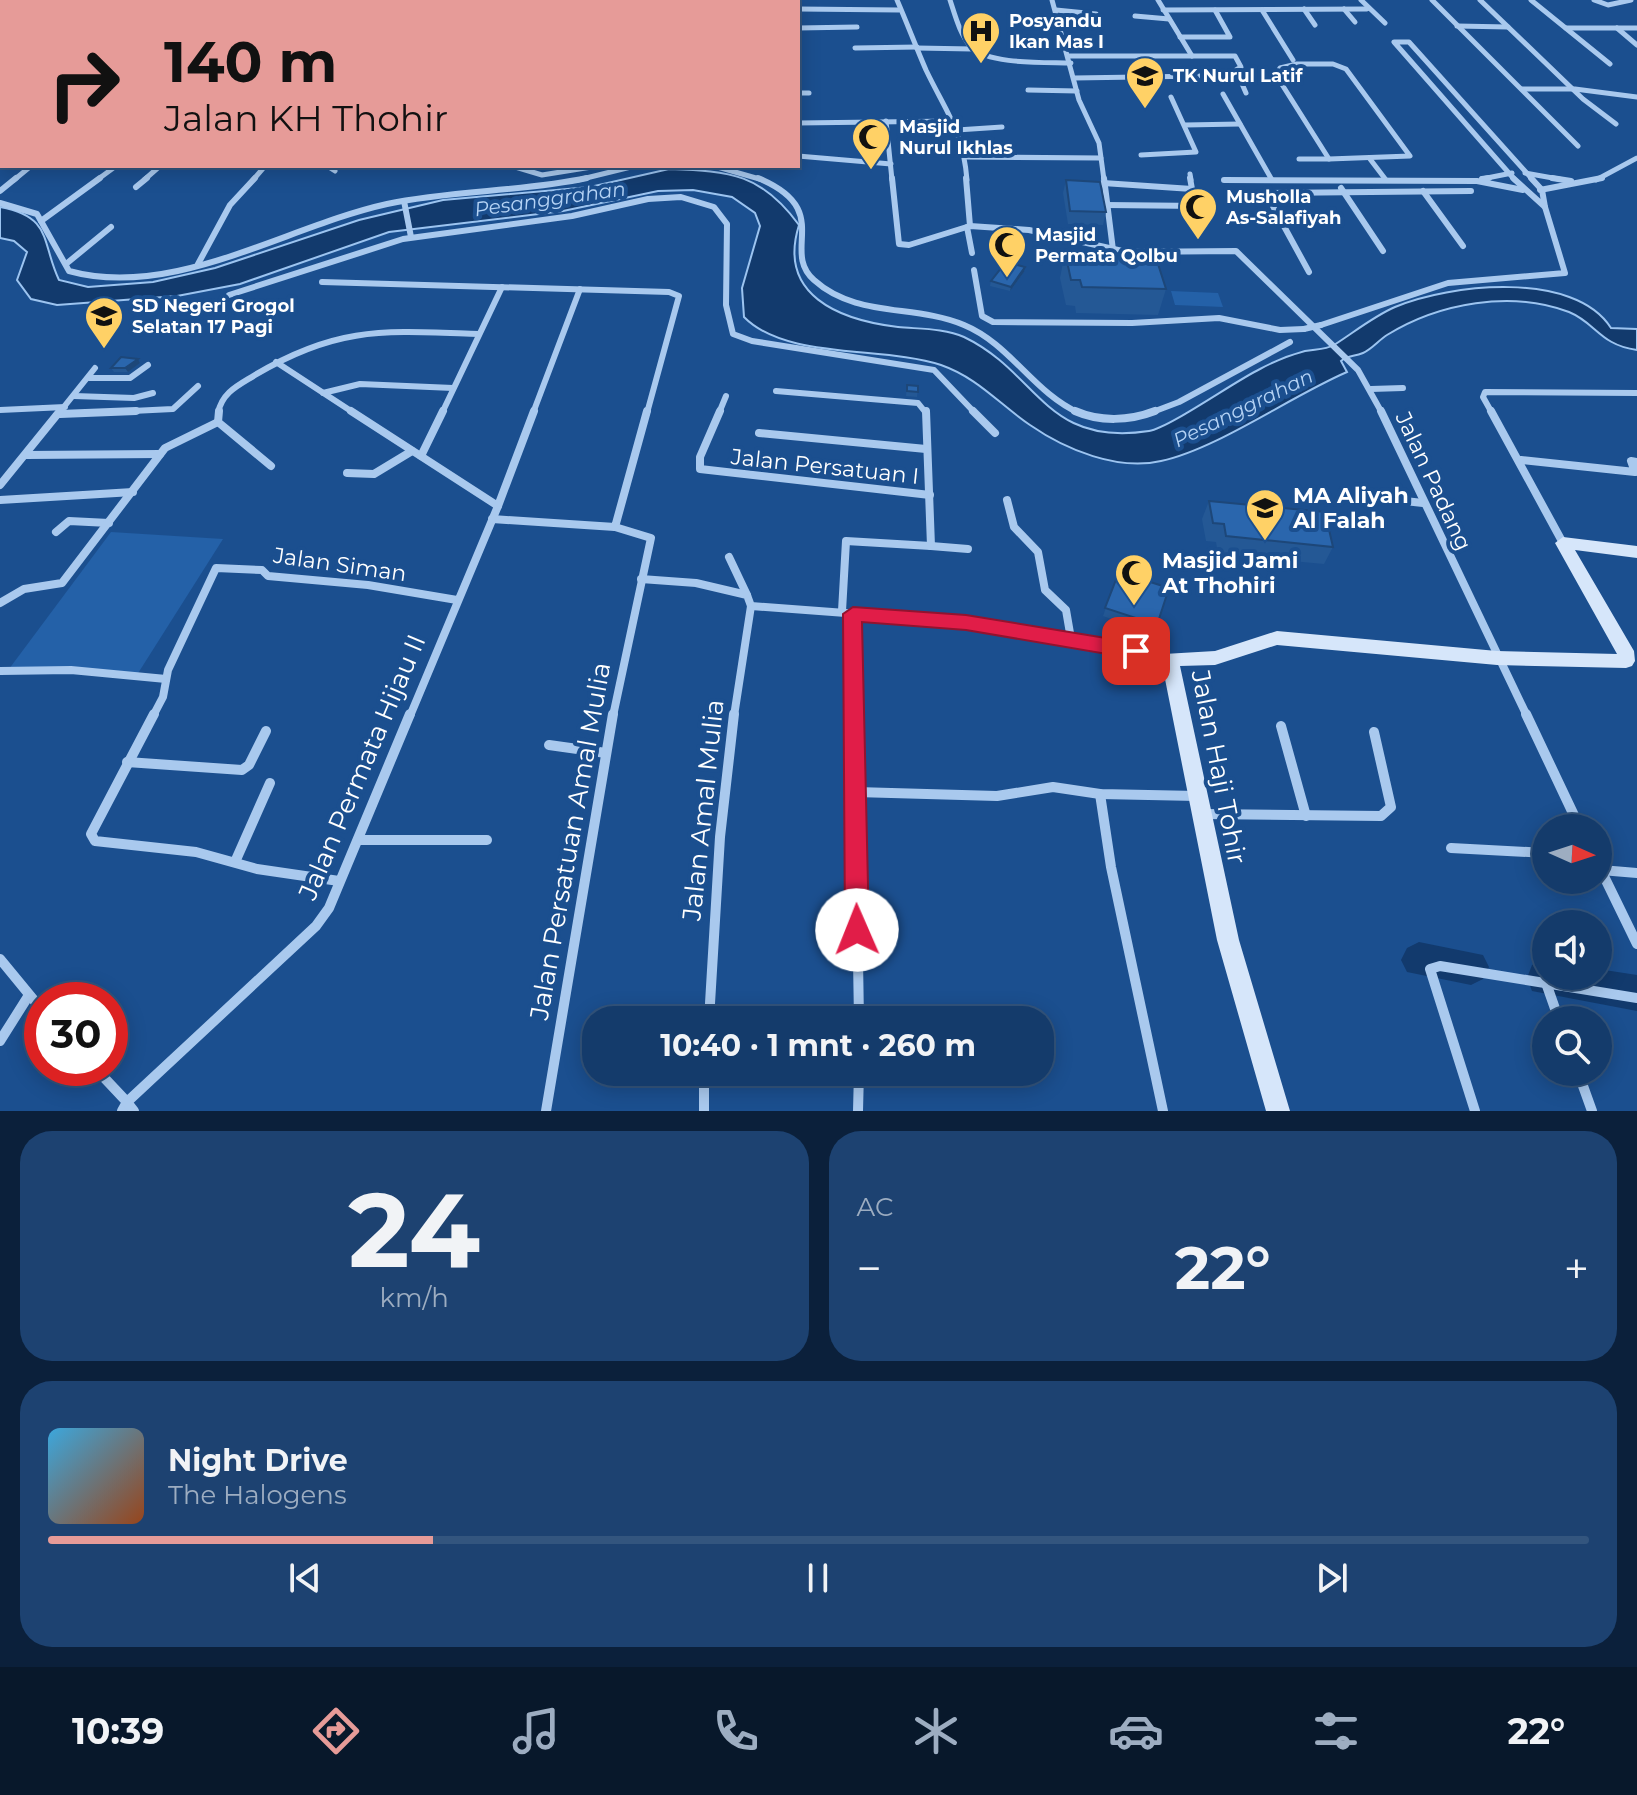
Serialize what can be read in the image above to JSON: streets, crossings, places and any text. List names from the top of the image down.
{
  "streets": {
    "street": [
      "Jalan Persatuan I",
      "Jalan Padang",
      "Jalan Siman",
      "Jalan Permata Hijau II",
      "Jalan Haji Tohir",
      "Jalan Amal Mulia",
      "Jalan Persatuan Amal Mulia"
    ]
  },
  "crossings": [
    ["Jalan Padang", "Jalan Haji Tohir"],
    ["Jalan Siman", "Jalan Permata Hijau II"]
  ],
  "water": ["Pesanggrahan"],
  "places": {
    "hospital": ["Posyandu Ikan Mas I"],
    "school or university": ["TK Nurul Latif", "SD Negeri Grogol Selatan 17 Pagi", "MA Aliyah Al Falah"],
    "mosque": [
      "Masjid Nurul Ikhlas",
      "Musholla As-Salafiyah",
      "Masjid Permata Qolbu",
      "Masjid Jami At Thohiri"
    ]
  },
  "north": "right",
  "page": {
    "turn": ["140 m", "Jalan KH Thohir"],
    "limit": "30",
    "trip": "10:40 · 1 mnt · 260 m",
    "tile": [
      ["24", "km/h"],
      "AC"
    ],
    "heat": ["−", "22°", "+"],
    "song": ["Night Drive", "The Halogens"],
    "tabs": ["10:39", "22°"]
  }
}
